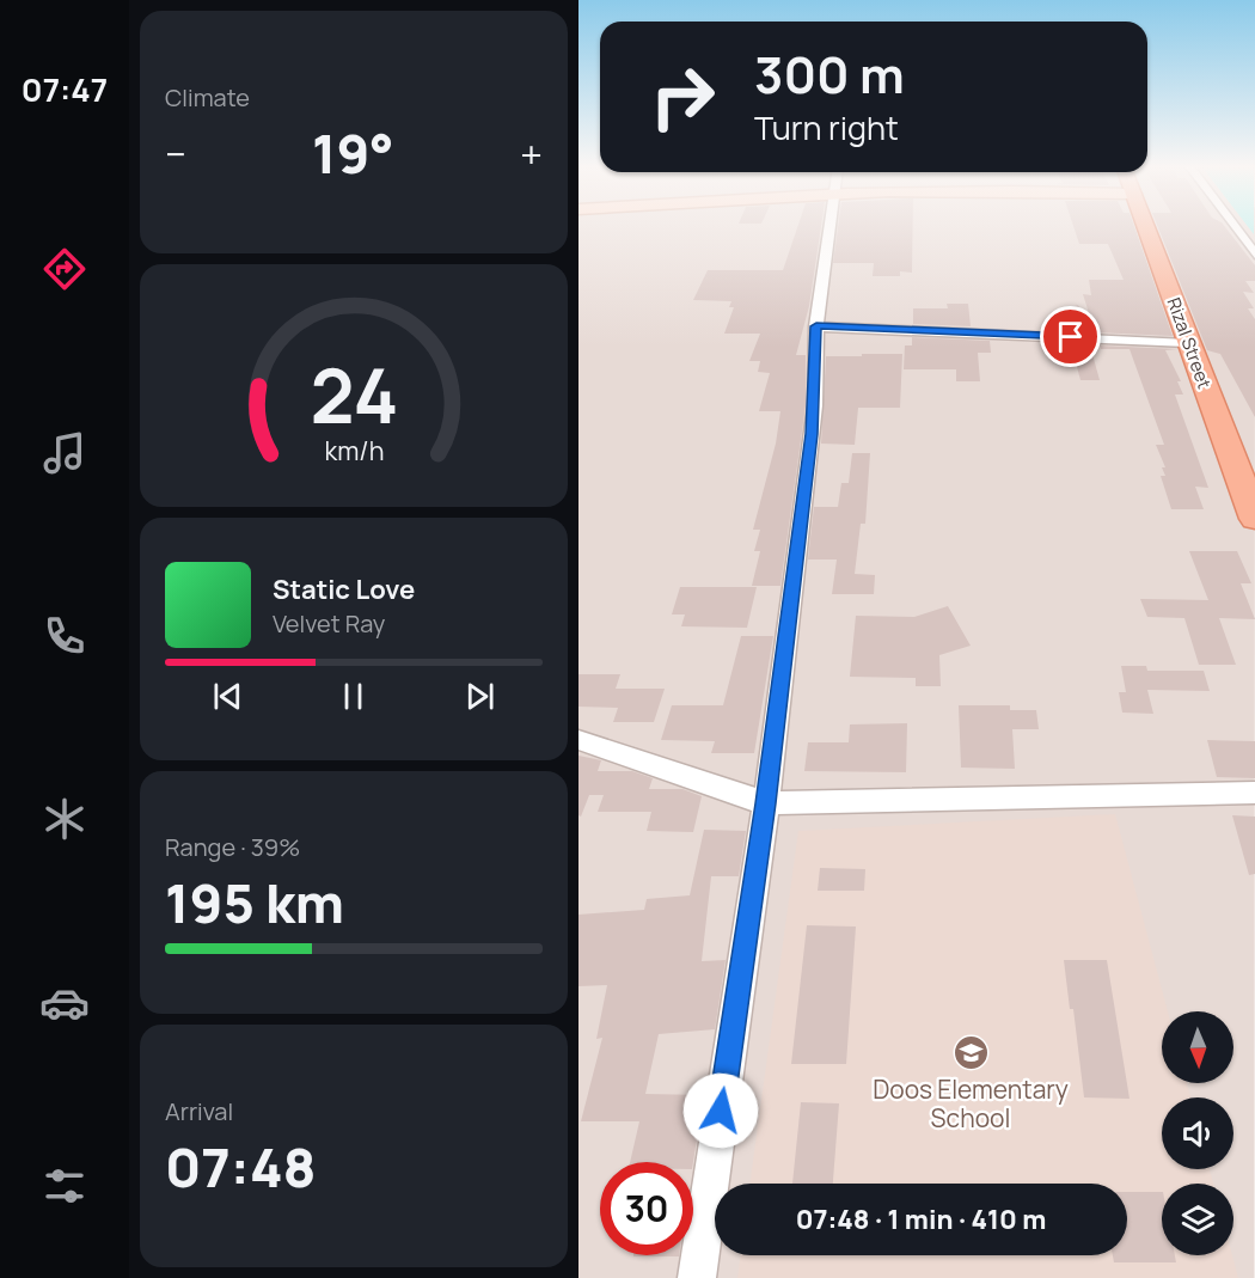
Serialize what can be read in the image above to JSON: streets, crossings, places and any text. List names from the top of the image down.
{
  "streets": {
    "main road": ["Rizal Street"]
  },
  "places": {
    "school or university": ["Doos Elementary School"]
  },
  "north": "bottom",
  "page": {
    "tabs": "07:47",
    "tile": [
      "Climate",
      ["Range · 39%", "195 km"],
      ["Arrival", "07:48"]
    ],
    "turn": ["300 m", "Turn right"],
    "heat": ["−", "19°", "+"],
    "song": ["Static Love", "Velvet Ray"],
    "limit": "30",
    "trip": "07:48 · 1 min · 410 m",
    "gauge": ["24", "km/h"]
  }
}
